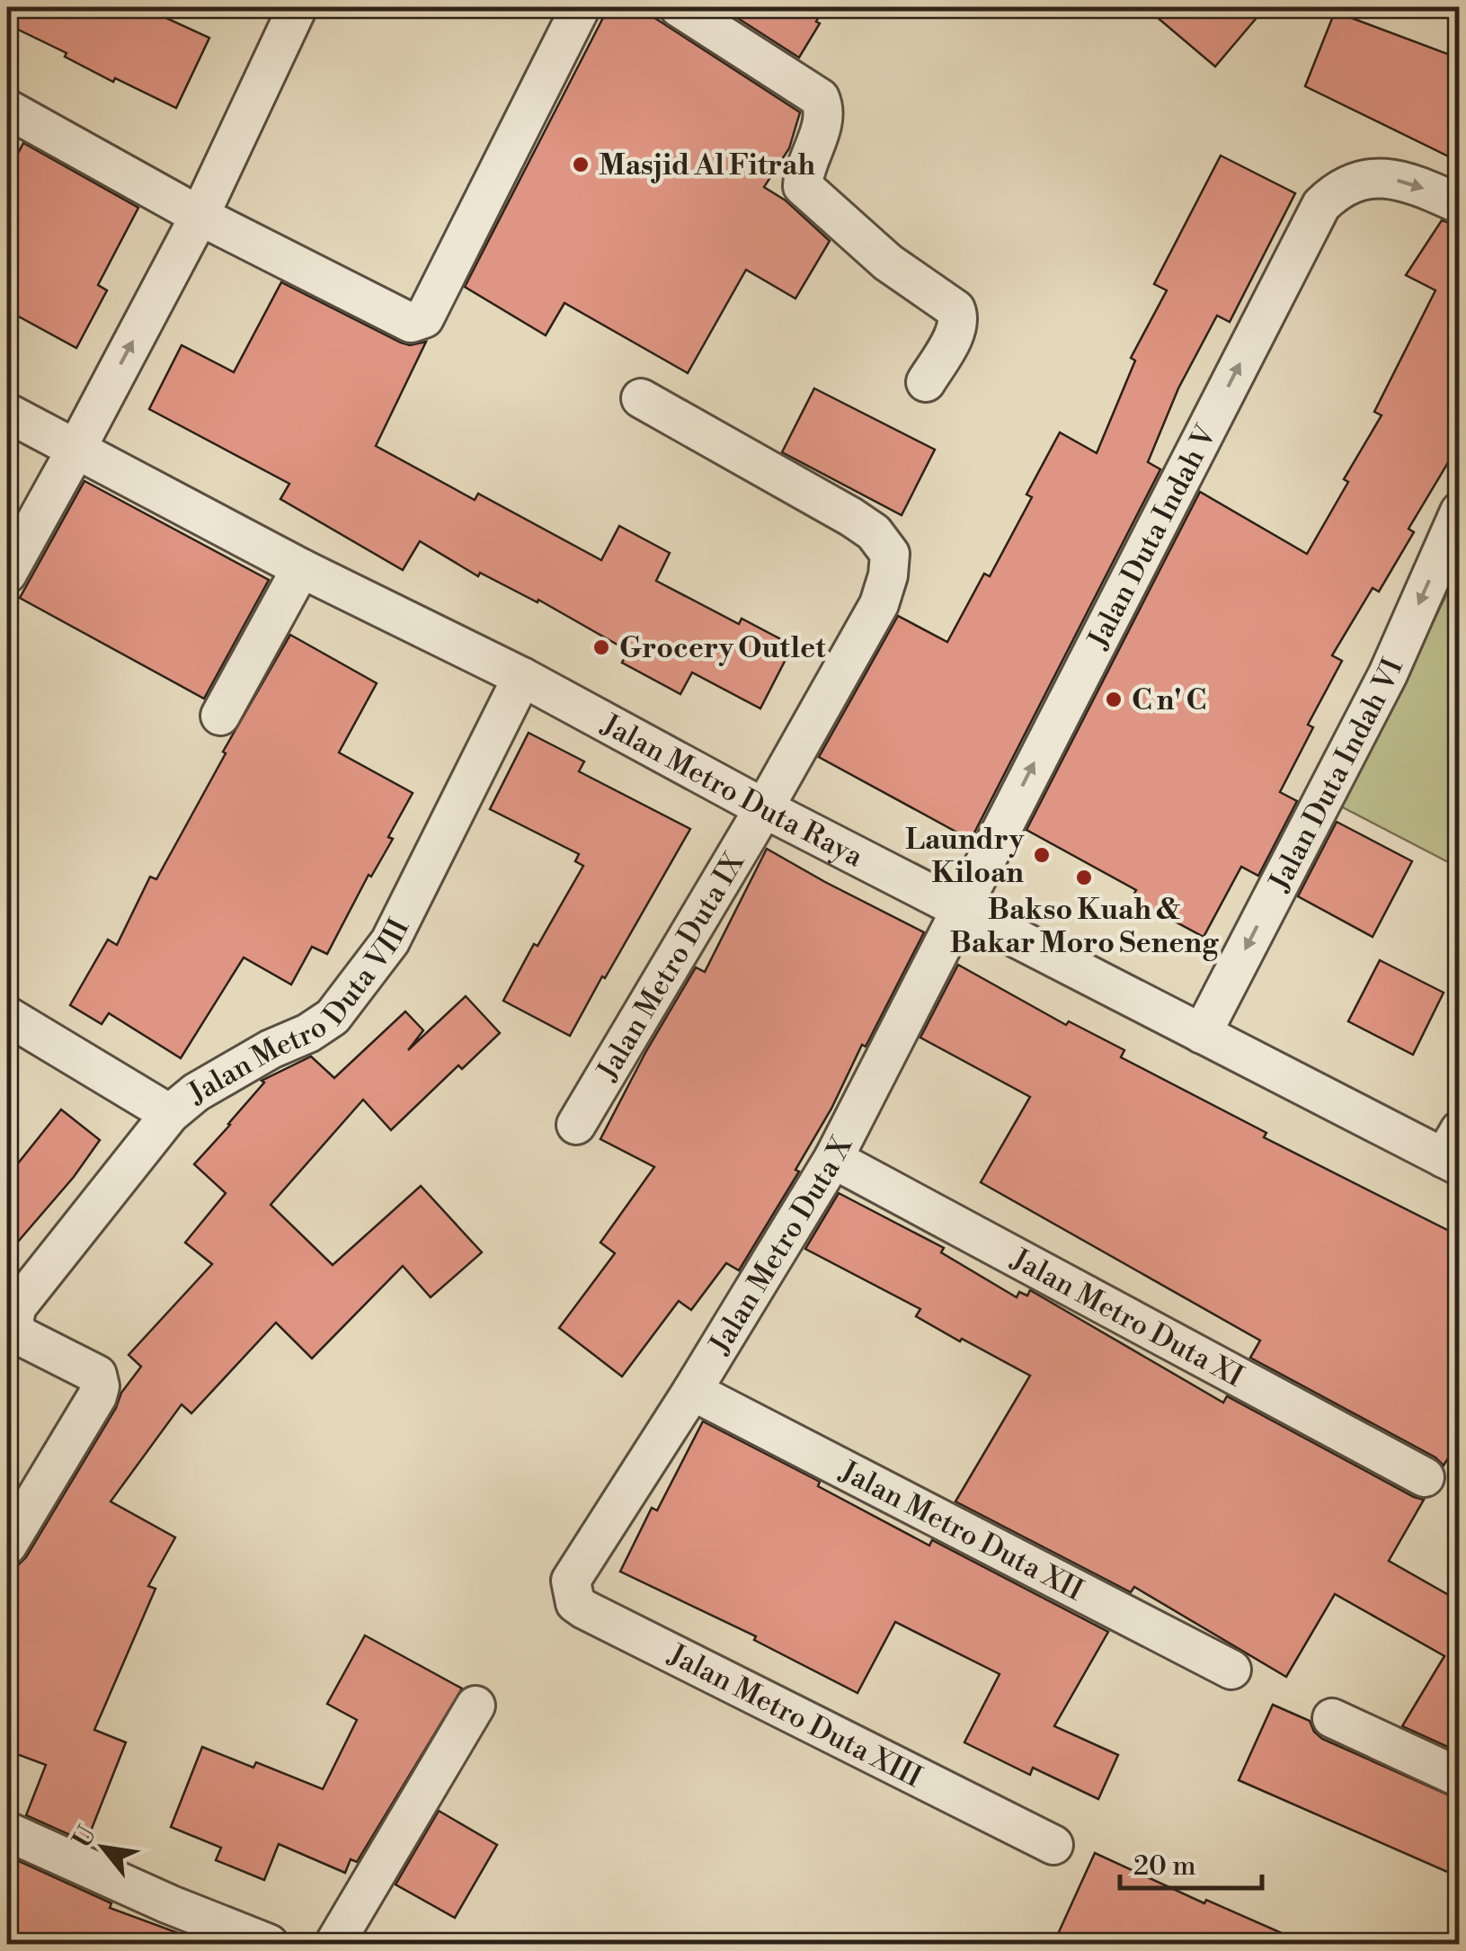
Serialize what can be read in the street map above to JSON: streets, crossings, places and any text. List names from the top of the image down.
{
  "streets": {
    "street": [
      "Jalan Duta Indah V",
      "Jalan Duta Indah VI",
      "Jalan Metro Duta Raya",
      "Jalan Metro Duta IX",
      "Jalan Metro Duta VIII",
      "Jalan Metro Duta X",
      "Jalan Metro Duta XI",
      "Jalan Metro Duta XII",
      "Jalan Metro Duta XIII"
    ]
  },
  "crossings": [
    ["Jalan Duta Indah V", "Jalan Metro Duta Raya"],
    ["Jalan Duta Indah V", "Jalan Metro Duta X"],
    ["Jalan Duta Indah VI", "Jalan Metro Duta Raya"],
    ["Jalan Metro Duta Raya", "Jalan Metro Duta IX"],
    ["Jalan Metro Duta Raya", "Jalan Metro Duta VIII"],
    ["Jalan Metro Duta Raya", "Jalan Metro Duta X"],
    ["Jalan Metro Duta X", "Jalan Metro Duta XI"],
    ["Jalan Metro Duta X", "Jalan Metro Duta XII"],
    ["Jalan Metro Duta X", "Jalan Metro Duta XIII"]
  ],
  "one_way": ["Jalan Duta Indah V", "Jalan Duta Indah VI"],
  "places": [
    "Masjid Al Fitrah",
    "Grocery Outlet",
    "C n' C",
    "Laundry Kiloan",
    "Bakso Kuah & Bakar Moro Seneng"
  ],
  "scale_bar": "20 m",
  "north": "top left"
}
